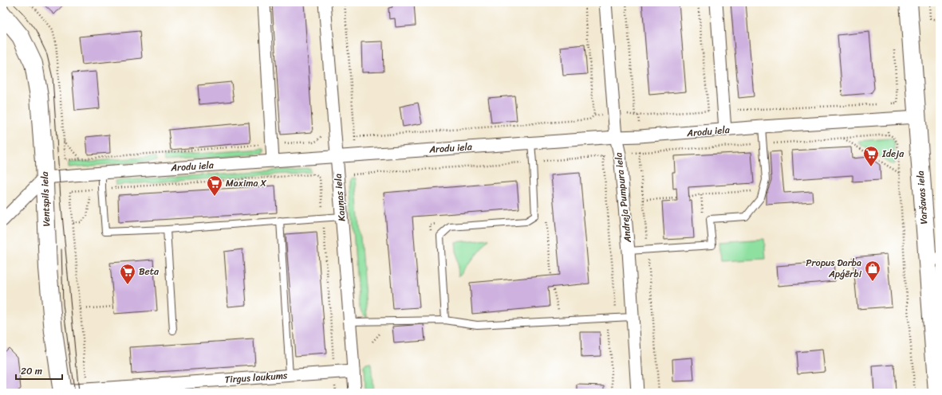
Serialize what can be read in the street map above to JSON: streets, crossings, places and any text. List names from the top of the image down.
{
  "streets": {
    "street": [
      "Arodu iela",
      "Kauņas iela",
      "Andreja Pumpura iela",
      "Varšavas iela",
      "Ventspils iela",
      "Tirgus laukums"
    ]
  },
  "crossings": [
    ["Arodu iela", "Kauņas iela"],
    ["Arodu iela", "Andreja Pumpura iela"],
    ["Arodu iela", "Varšavas iela"],
    ["Arodu iela", "Ventspils iela"],
    ["Kauņas iela", "Tirgus laukums"],
    ["Ventspils iela", "Tirgus laukums"]
  ],
  "places": {
    "supermarket": ["Ideja", "Maxima X", "Beta"],
    "shop": ["Propus Darba Apģērbi"]
  },
  "scale_bar": "20 m"
}
